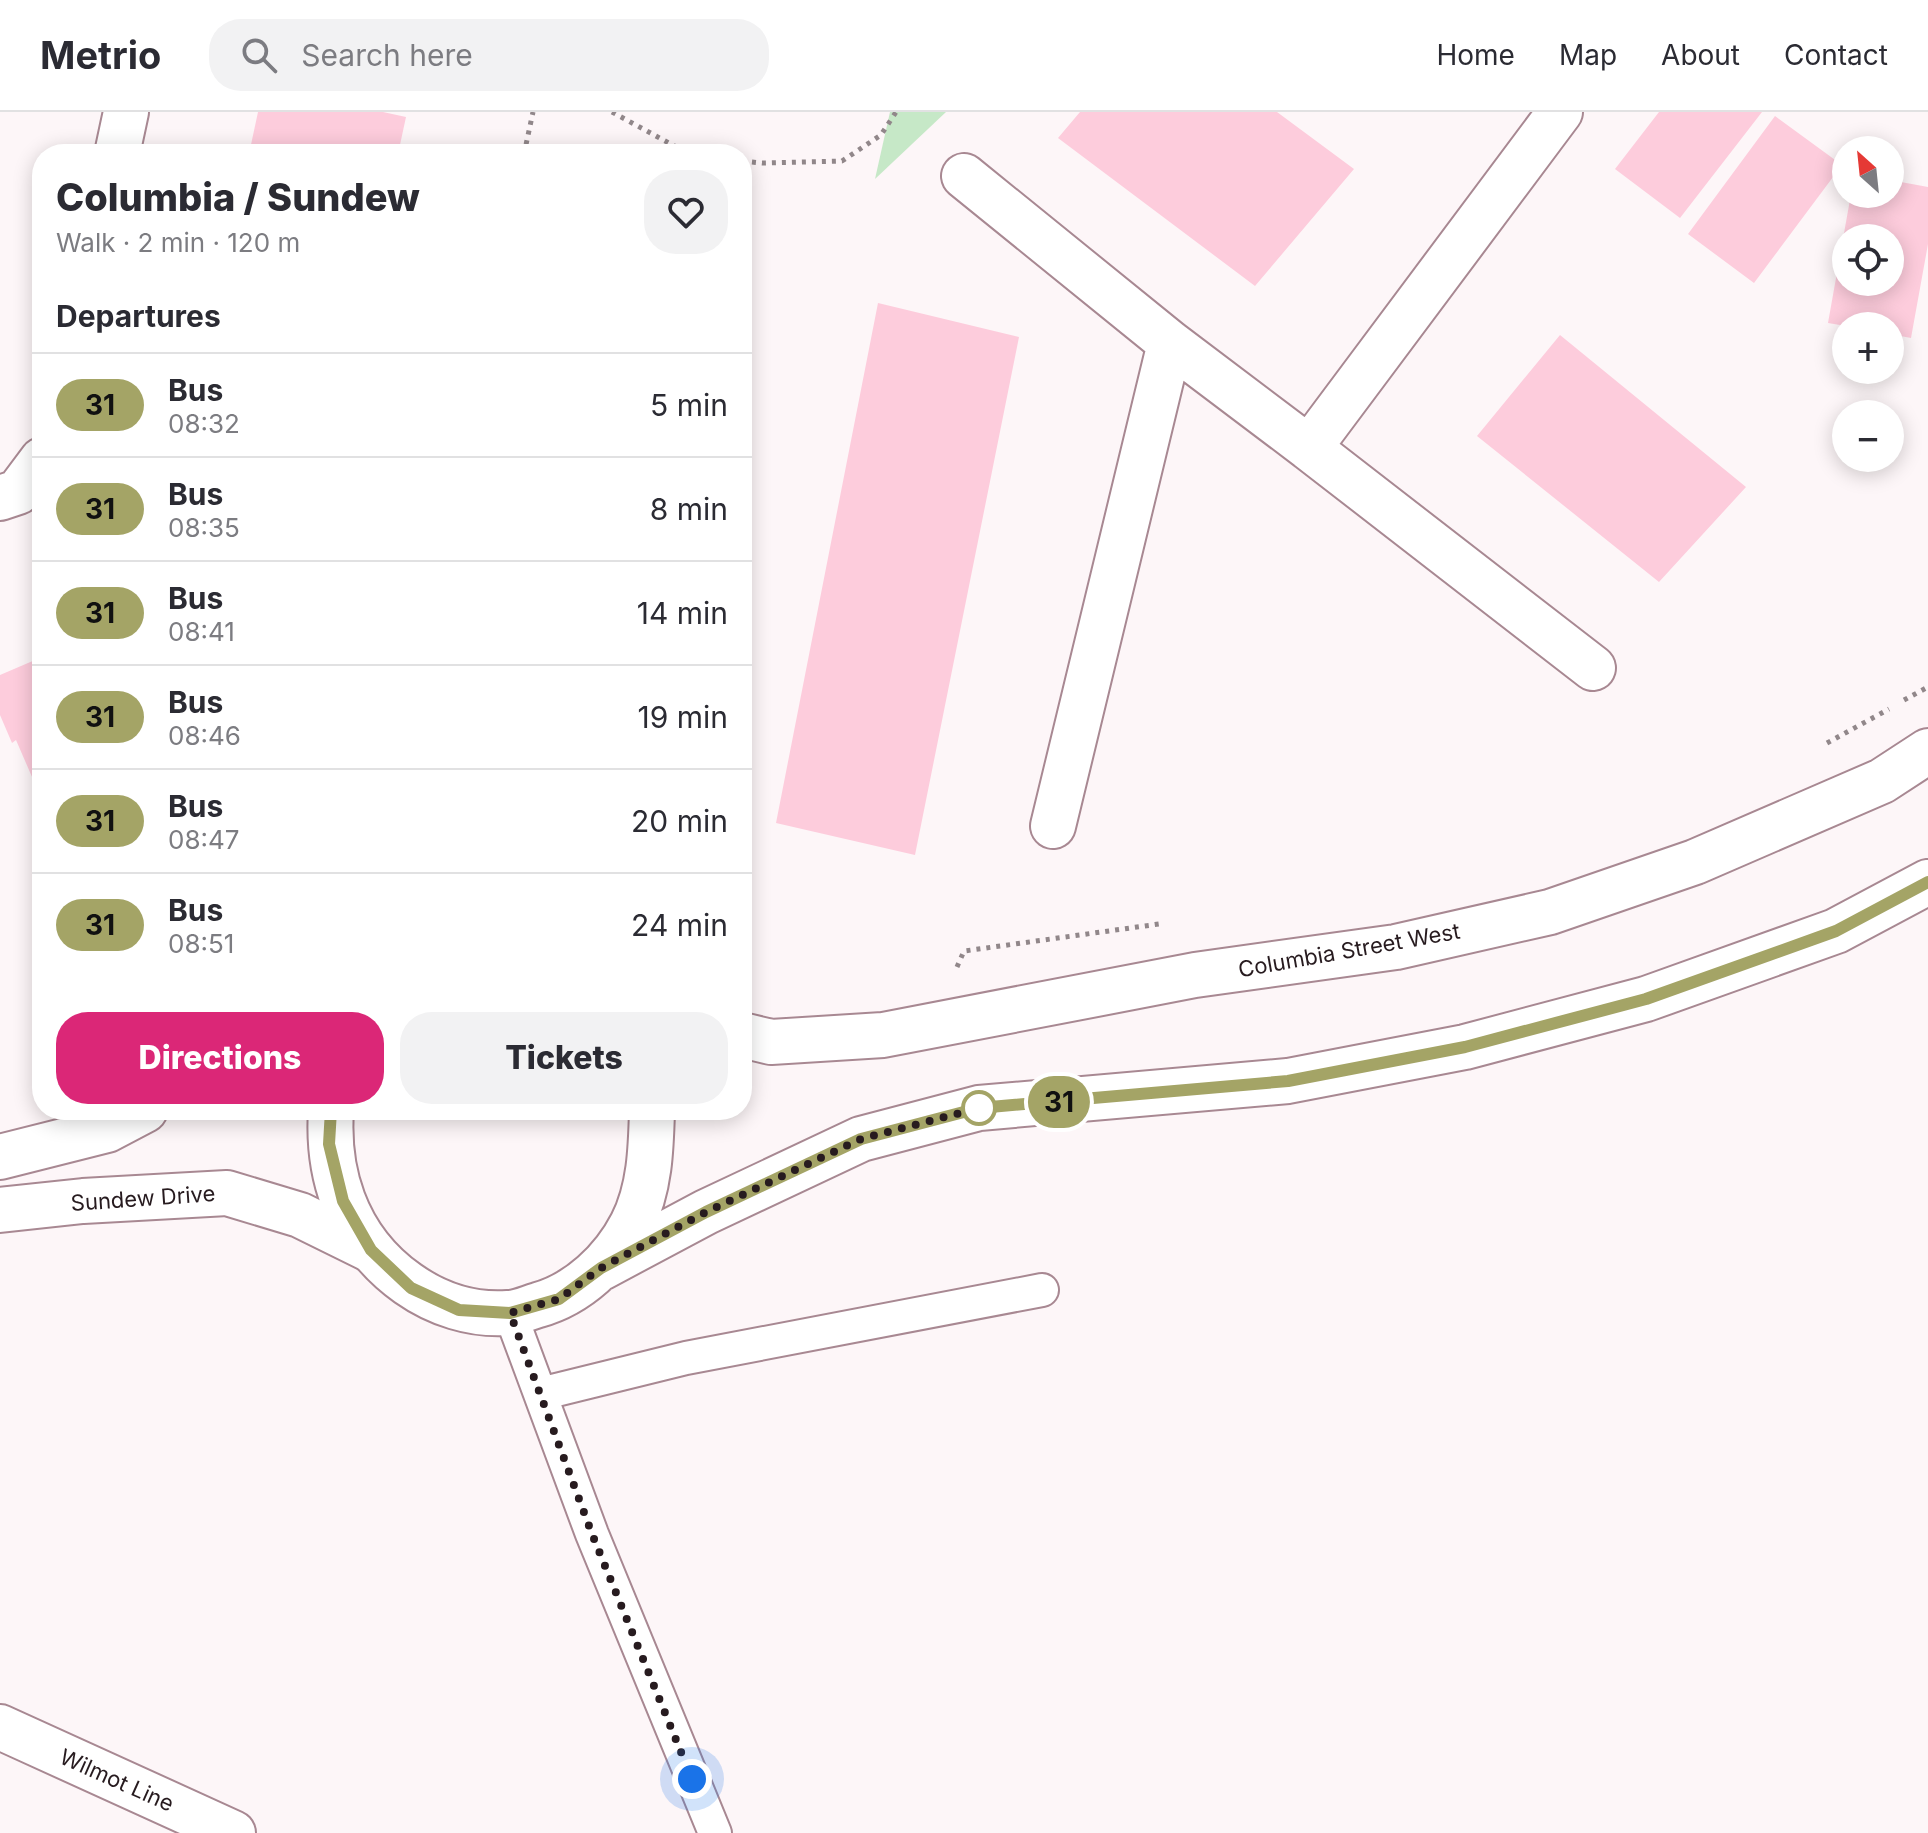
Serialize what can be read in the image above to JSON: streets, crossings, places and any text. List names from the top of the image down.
{
  "streets": {
    "main road": ["Columbia Street West", "Sundew Drive", "Wilmot Line"]
  },
  "lines": ["bus line 31"],
  "north": "top left",
  "page": {
    "header": "Metrio",
    "search": "Search here",
    "nav": [
      "Home",
      "Map",
      "About",
      "Contact"
    ],
    "on_map": "31",
    "map_buttons": ["+", "−"],
    "heading": [
      ["Columbia / Sundew", "Walk · 2 min · 120 m"],
      "Departures"
    ],
    "list": [
      {
        "mark": "31",
        "name": "Bus",
        "note": "08:32",
        "value": "5 min"
      },
      {
        "mark": "31",
        "name": "Bus",
        "note": "08:35",
        "value": "8 min"
      },
      {
        "mark": "31",
        "name": "Bus",
        "note": "08:41",
        "value": "14 min"
      },
      {
        "mark": "31",
        "name": "Bus",
        "note": "08:46",
        "value": "19 min"
      },
      {
        "mark": "31",
        "name": "Bus",
        "note": "08:47",
        "value": "20 min"
      },
      {
        "mark": "31",
        "name": "Bus",
        "note": "08:51",
        "value": "24 min"
      }
    ],
    "buttons": ["Directions", "Tickets"]
  }
}
